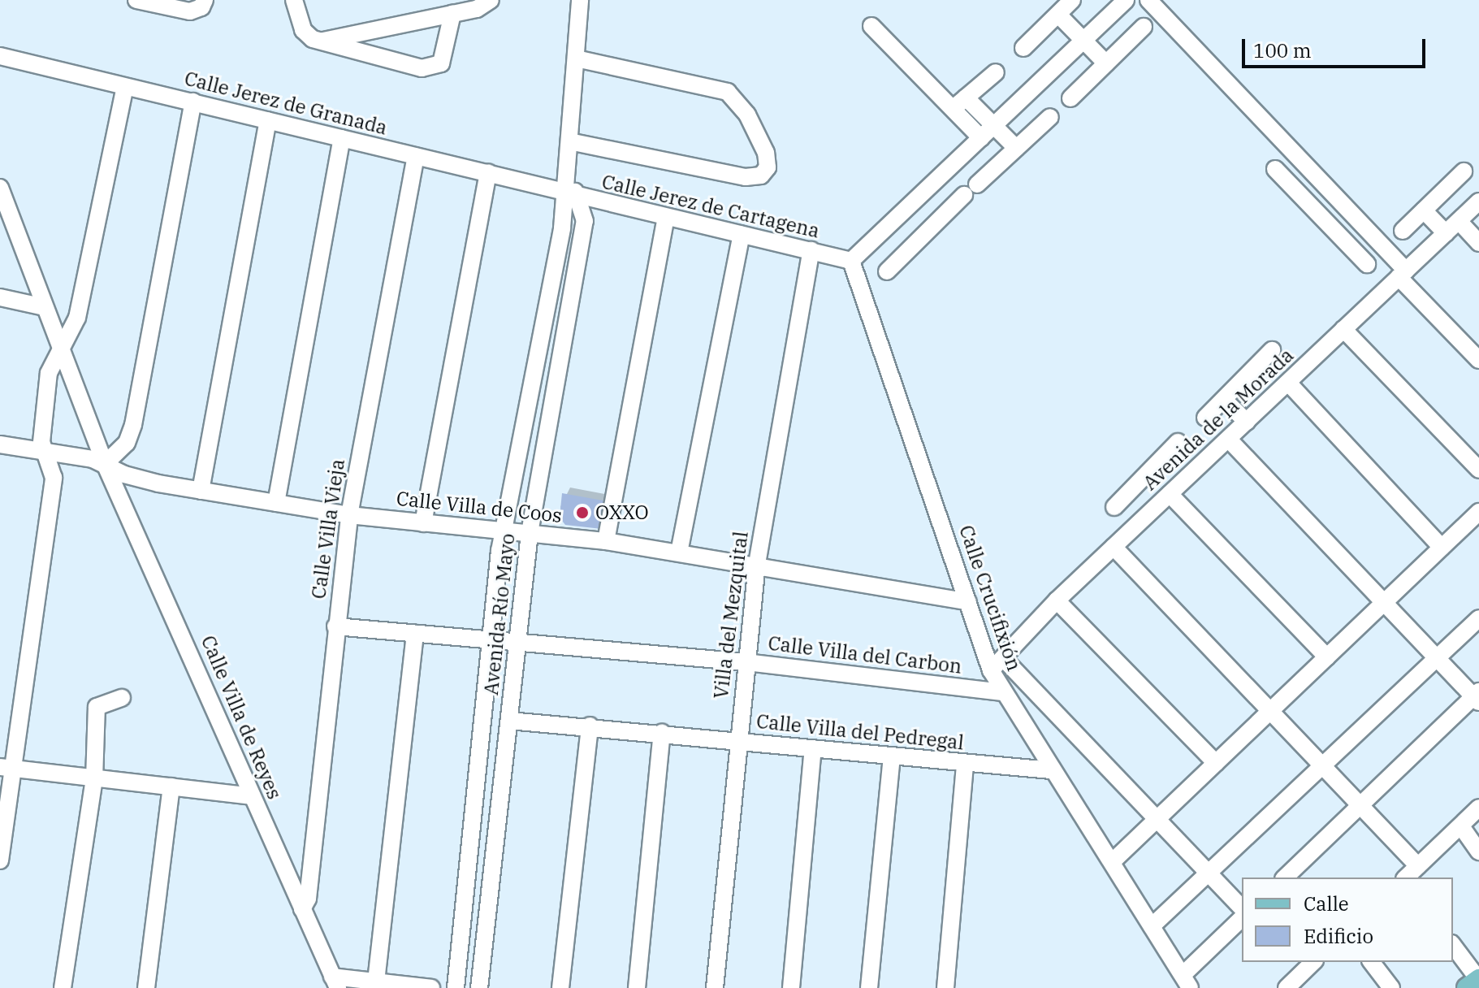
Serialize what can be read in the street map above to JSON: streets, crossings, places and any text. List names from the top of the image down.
{
  "streets": {
    "street": [
      "Calle Jerez de Granada",
      "Calle Jerez de Cartagena",
      "Avenida de la Morada",
      "Calle Villa de Coos",
      "Calle Villa Vieja",
      "Calle Crucifixión",
      "Avenida Río Mayo",
      "Villa del Mezquital",
      "Calle Villa del Carbon",
      "Calle Villa de Reyes",
      "Calle Villa del Pedregal"
    ]
  },
  "crossings": [
    ["Calle Jerez de Granada", "Calle Jerez de Cartagena"],
    ["Calle Jerez de Granada", "Calle Villa Vieja"],
    ["Calle Jerez de Granada", "Avenida Río Mayo"],
    ["Calle Jerez de Cartagena", "Calle Crucifixión"],
    ["Calle Jerez de Cartagena", "Avenida Río Mayo"],
    ["Calle Jerez de Cartagena", "Villa del Mezquital"],
    ["Avenida de la Morada", "Calle Crucifixión"],
    ["Calle Villa de Coos", "Calle Villa Vieja"],
    ["Calle Villa de Coos", "Calle Crucifixión"],
    ["Calle Villa de Coos", "Avenida Río Mayo"],
    ["Calle Villa de Coos", "Villa del Mezquital"],
    ["Calle Villa de Coos", "Calle Villa de Reyes"],
    ["Calle Villa Vieja", "Calle Villa del Carbon"],
    ["Calle Villa Vieja", "Calle Villa de Reyes"],
    ["Calle Crucifixión", "Calle Villa del Carbon"],
    ["Calle Crucifixión", "Calle Villa del Pedregal"],
    ["Avenida Río Mayo", "Calle Villa del Carbon"],
    ["Avenida Río Mayo", "Calle Villa del Pedregal"],
    ["Villa del Mezquital", "Calle Villa del Carbon"],
    ["Villa del Mezquital", "Calle Villa del Pedregal"]
  ],
  "places": ["OXXO"],
  "legend": ["Calle", "Edificio"],
  "scale_bar": "100 m"
}
